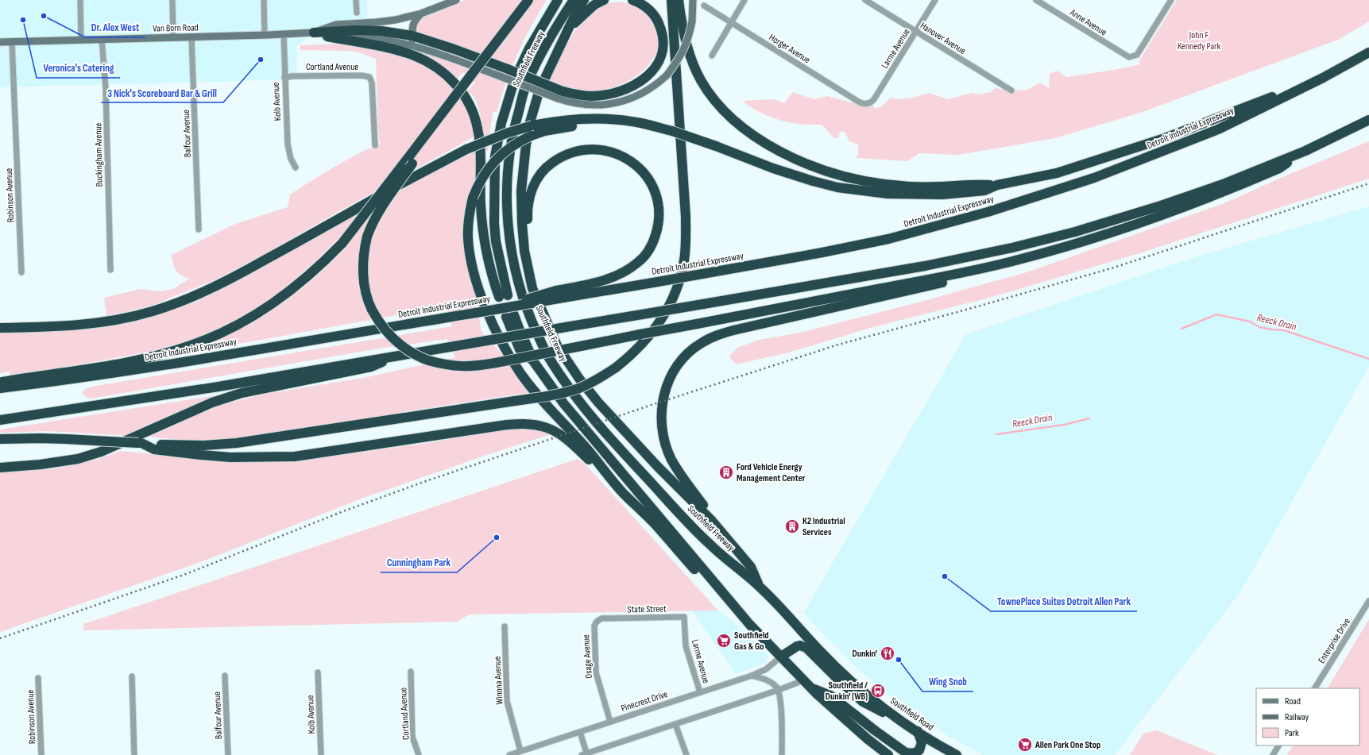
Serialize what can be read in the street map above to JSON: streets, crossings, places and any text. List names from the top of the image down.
{
  "streets": {
    "highway": ["Southfield Freeway", "Detroit Industrial Expressway", "Southfield Road"],
    "main road": ["Van Born Road"],
    "street": [
      "Anne Avenue",
      "Hanover Avenue",
      "Horger Avenue",
      "Larme Avenue",
      "Cortland Avenue",
      "Kolb Avenue",
      "Balfour Avenue",
      "Buckingham Avenue",
      "Robinson Avenue",
      "State Street",
      "Enterprise Drive",
      "Osage Avenue",
      "Winona Avenue",
      "Pinecrest Drive"
    ]
  },
  "crossings": [
    ["Van Born Road", "Southfield Freeway"],
    ["Van Born Road", "Kolb Avenue"],
    ["Van Born Road", "Balfour Avenue"],
    ["Van Born Road", "Buckingham Avenue"],
    ["Van Born Road", "Robinson Avenue"],
    ["Hanover Avenue", "Larme Avenue"],
    ["Horger Avenue", "Larme Avenue"],
    ["Larme Avenue", "State Street"],
    ["Larme Avenue", "Pinecrest Drive"],
    ["Southfield Freeway", "Southfield Road"],
    ["Cortland Avenue", "Kolb Avenue"],
    ["State Street", "Osage Avenue"],
    ["Osage Avenue", "Pinecrest Drive"],
    ["Winona Avenue", "Pinecrest Drive"]
  ],
  "water": ["Reeck Drain"],
  "parks": ["John F Kennedy Park"],
  "places": {
    "other": [
      "Dr. Alex West",
      "Veronica's Catering",
      "3 Nick's Scoreboard Bar & Grill",
      "Cunningham Park",
      "TownePlace Suites Detroit Allen Park",
      "Wing Snob"
    ],
    "building": ["Ford Vehicle Energy Management Center", "K2 Industrial Services"],
    "supermarket": ["Southfield Gas & Go", "Allen Park One Stop"],
    "restaurant": ["Dunkin'"],
    "bus stop": ["Southfield / Dunkin' (WB)"]
  },
  "legend": ["Road", "Railway", "Park"]
}
